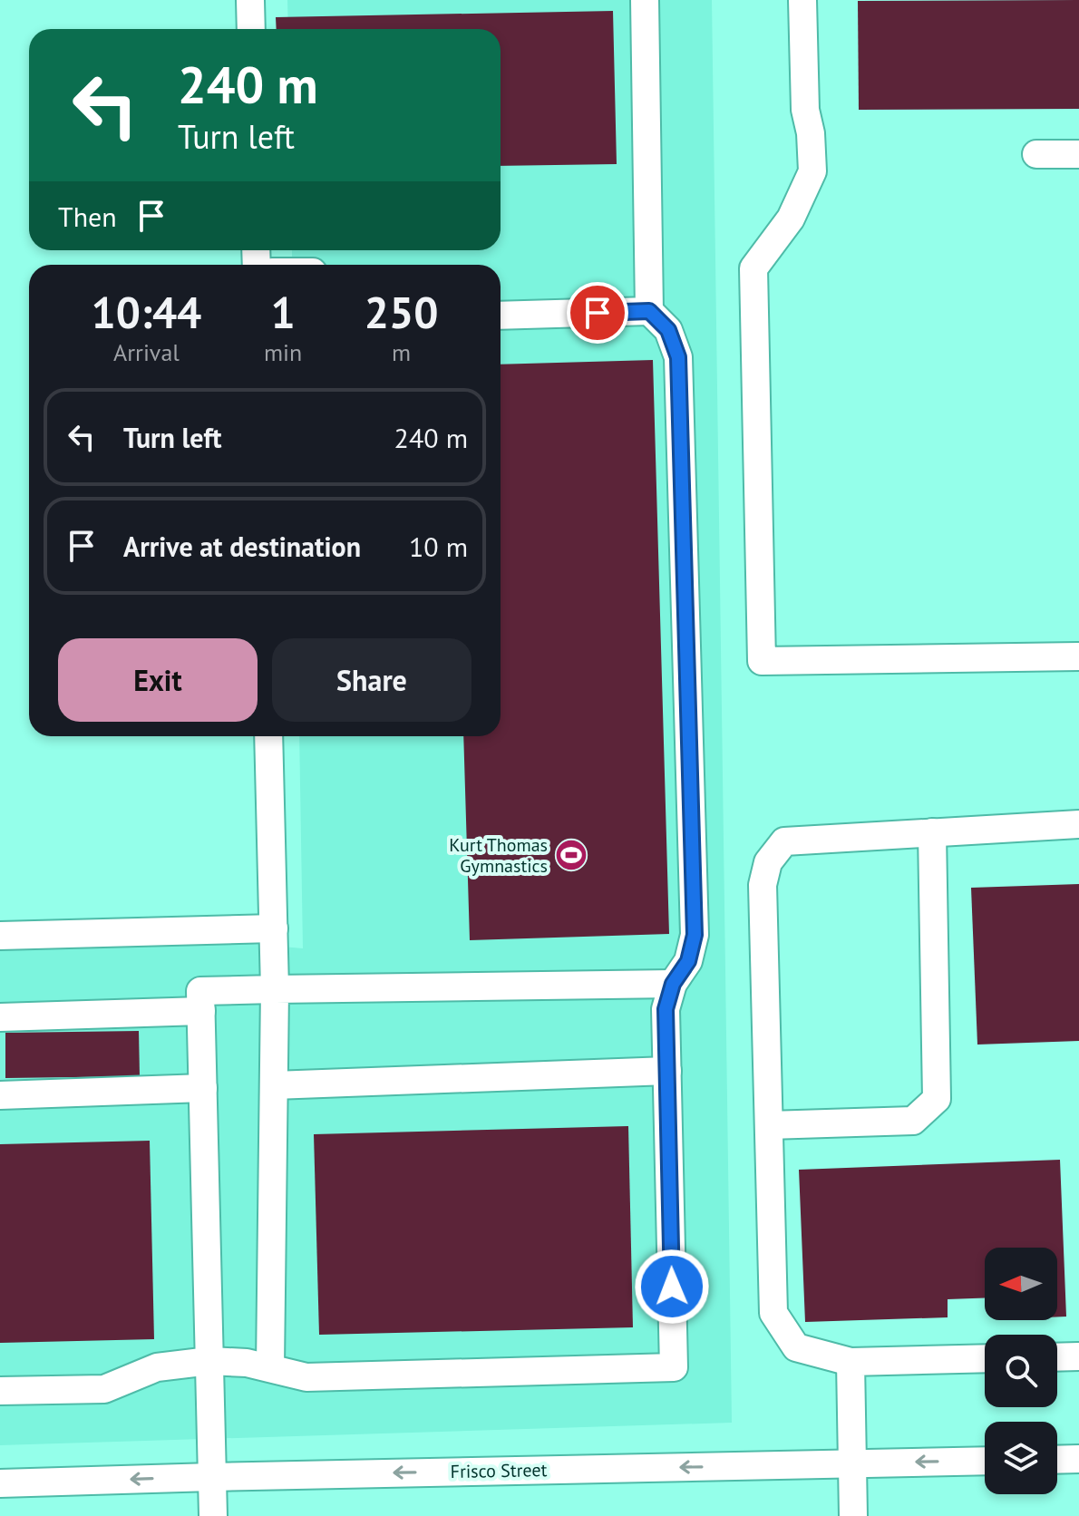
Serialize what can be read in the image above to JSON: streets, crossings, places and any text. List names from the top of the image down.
{
  "streets": {
    "street": ["Frisco Street"]
  },
  "places": {
    "sports": ["Kurt Thomas Gymnastics"]
  },
  "north": "left",
  "page": {
    "turn": ["240 m", "Turn left"],
    "then": "Then",
    "eta": [
      "10:44",
      "Arrival",
      "1",
      "min",
      "250",
      "m"
    ],
    "list": [
      {
        "name": "Turn left",
        "value": "240 m"
      },
      {
        "name": "Arrive at destination",
        "value": "10 m"
      }
    ],
    "buttons": ["Exit", "Share"]
  }
}
